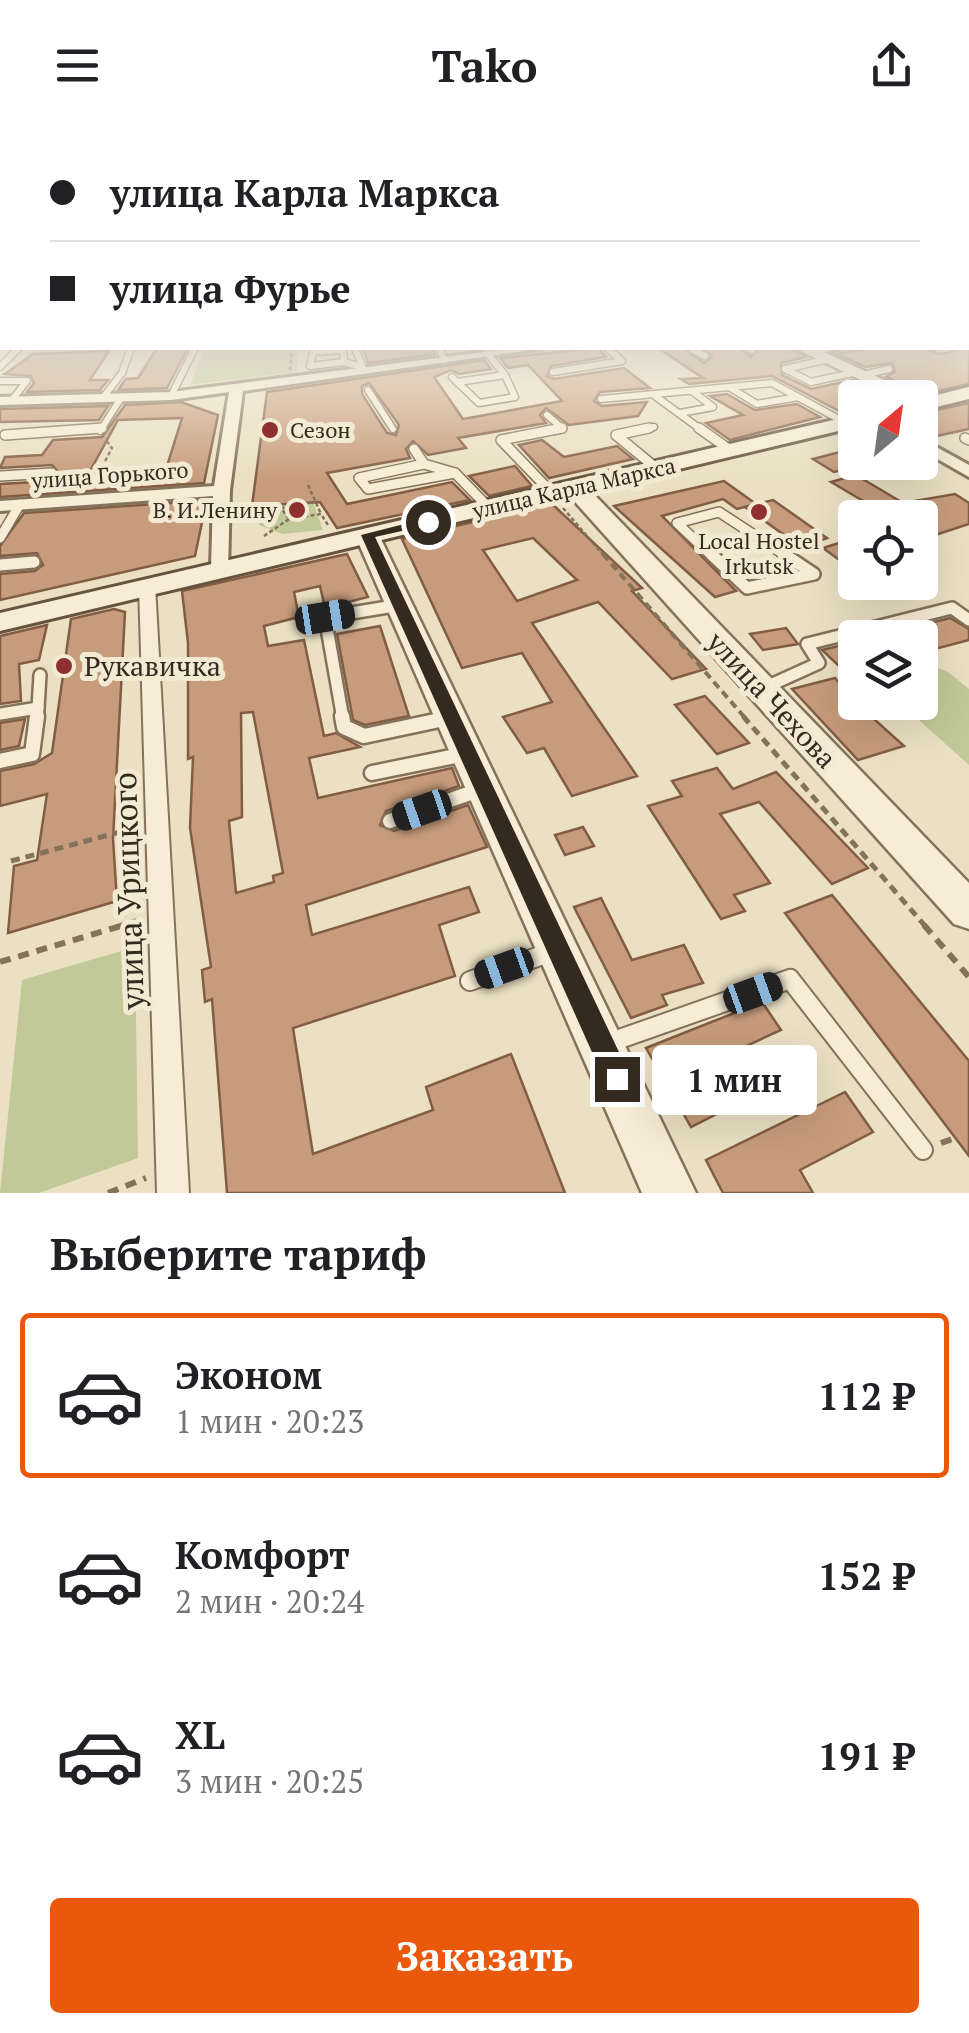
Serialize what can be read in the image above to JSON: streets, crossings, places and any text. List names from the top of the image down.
{
  "streets": {
    "main road": ["улица Карла Маркса"],
    "street": ["улица Горького", "улица Чехова", "улица Урицкого"]
  },
  "crossings": [
    ["улица Карла Маркса", "улица Чехова"],
    ["улица Карла Маркса", "улица Урицкого"]
  ],
  "places": [
    "Сезон",
    "В. И.Ленину",
    "Local Hostel Irkutsk",
    "Рукавичка"
  ],
  "north": "top right",
  "page": {
    "header": "Tako",
    "banner": ["улица Карла Маркса", "улица Фурье"],
    "bubble": "1 мин",
    "heading": "Выберите тариф",
    "list": [
      {
        "name": "Эконом",
        "note": "1 мин · 20:23",
        "value": "112 ₽"
      },
      {
        "name": "Комфорт",
        "note": "2 мин · 20:24",
        "value": "152 ₽"
      },
      {
        "name": "XL",
        "note": "3 мин · 20:25",
        "value": "191 ₽"
      }
    ],
    "buttons": "Заказать"
  }
}
